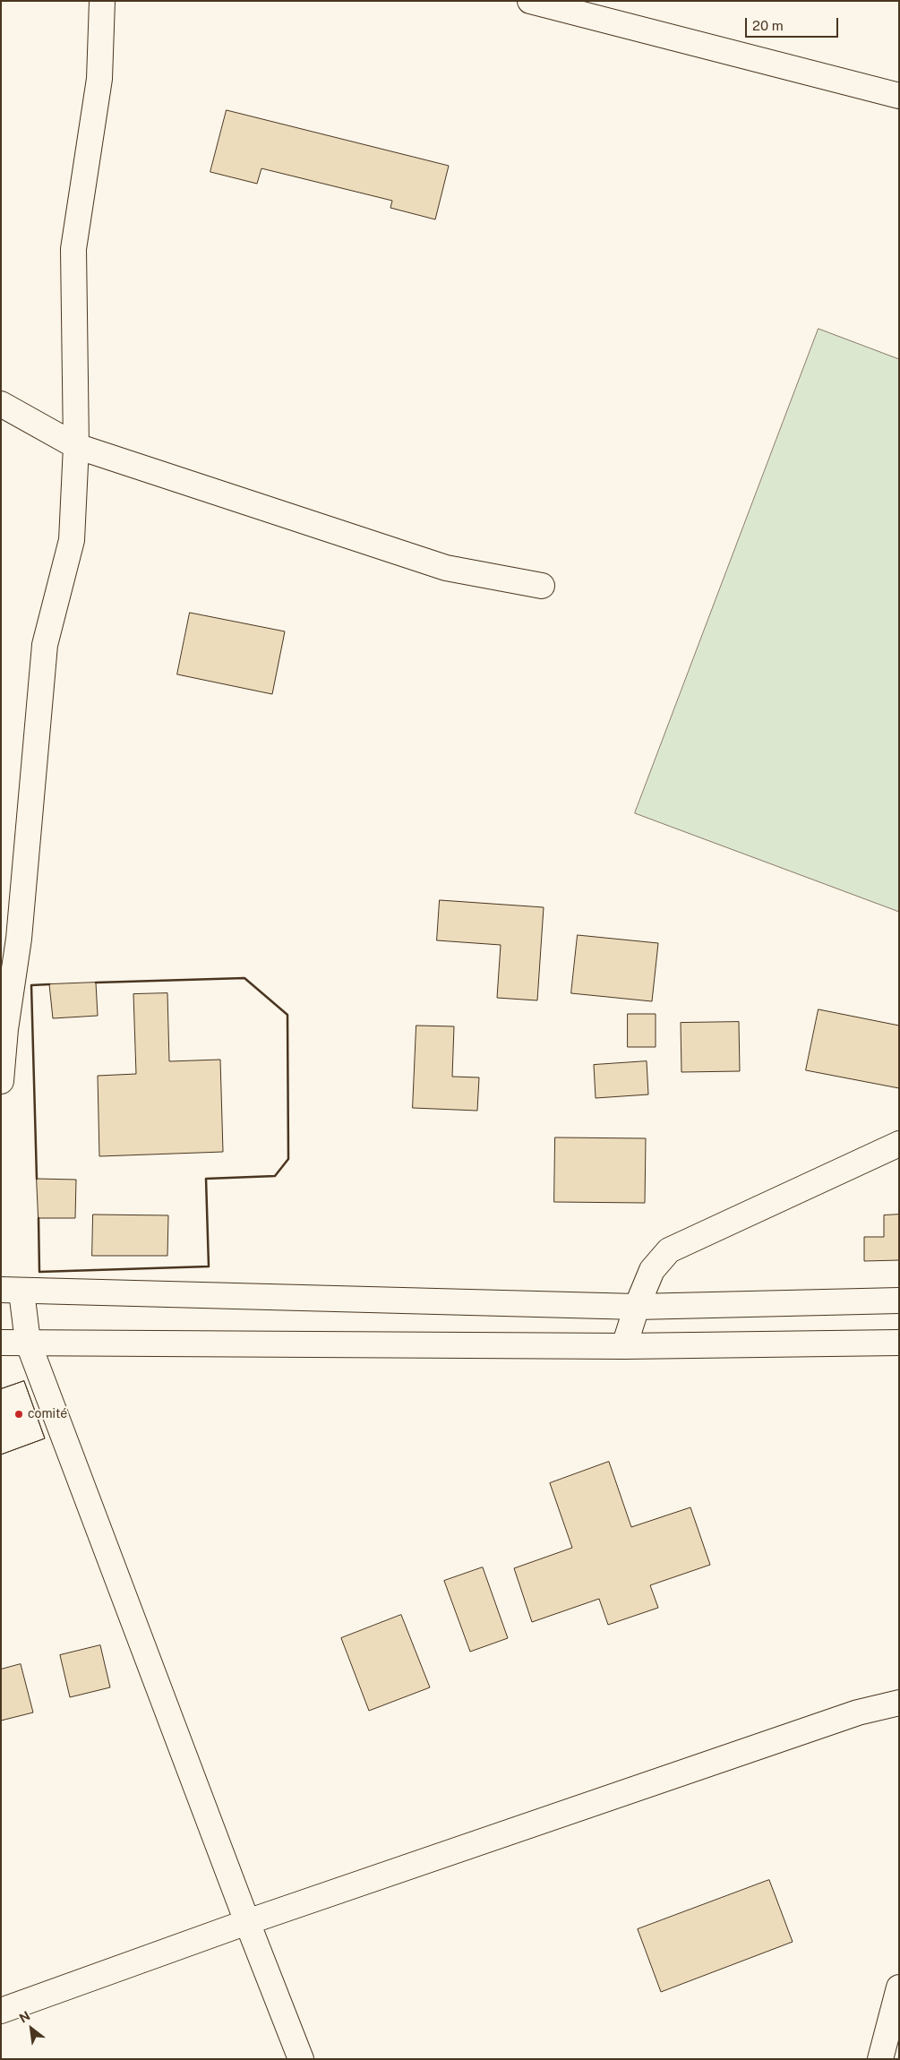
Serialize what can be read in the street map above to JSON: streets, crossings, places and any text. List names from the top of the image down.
{
  "places": ["comité"],
  "scale_bar": "20 m",
  "north": "top left"
}
